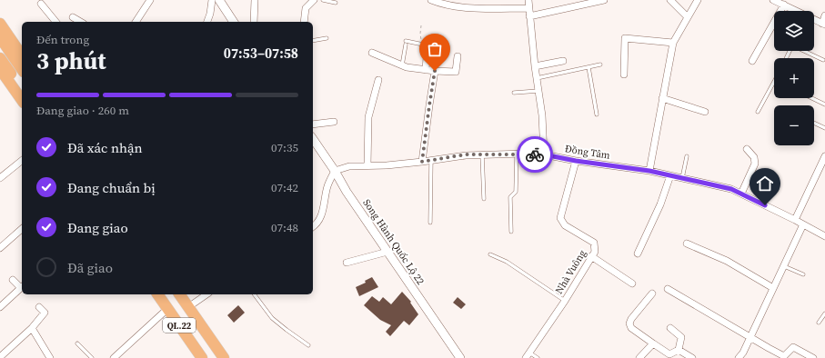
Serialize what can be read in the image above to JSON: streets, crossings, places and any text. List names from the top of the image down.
{
  "streets": {
    "highway": ["QL.22"],
    "street": ["Đồng Tâm", "Song Hành Quốc Lộ 22", "Nhà Vuông"]
  },
  "crossings": [
    ["Đồng Tâm", "Song Hành Quốc Lộ 22"],
    ["Đồng Tâm", "Nhà Vuông"]
  ],
  "page": {
    "map_buttons": ["+", "−"],
    "heading": ["3 phút", "Đến trong", "07:53–07:58"],
    "bar": "Đang giao · 260 m",
    "list": [
      ["Đã xác nhận", "07:35"],
      ["Đang chuẩn bị", "07:42"],
      ["Đang giao", "07:48"],
      "Đã giao"
    ]
  }
}
